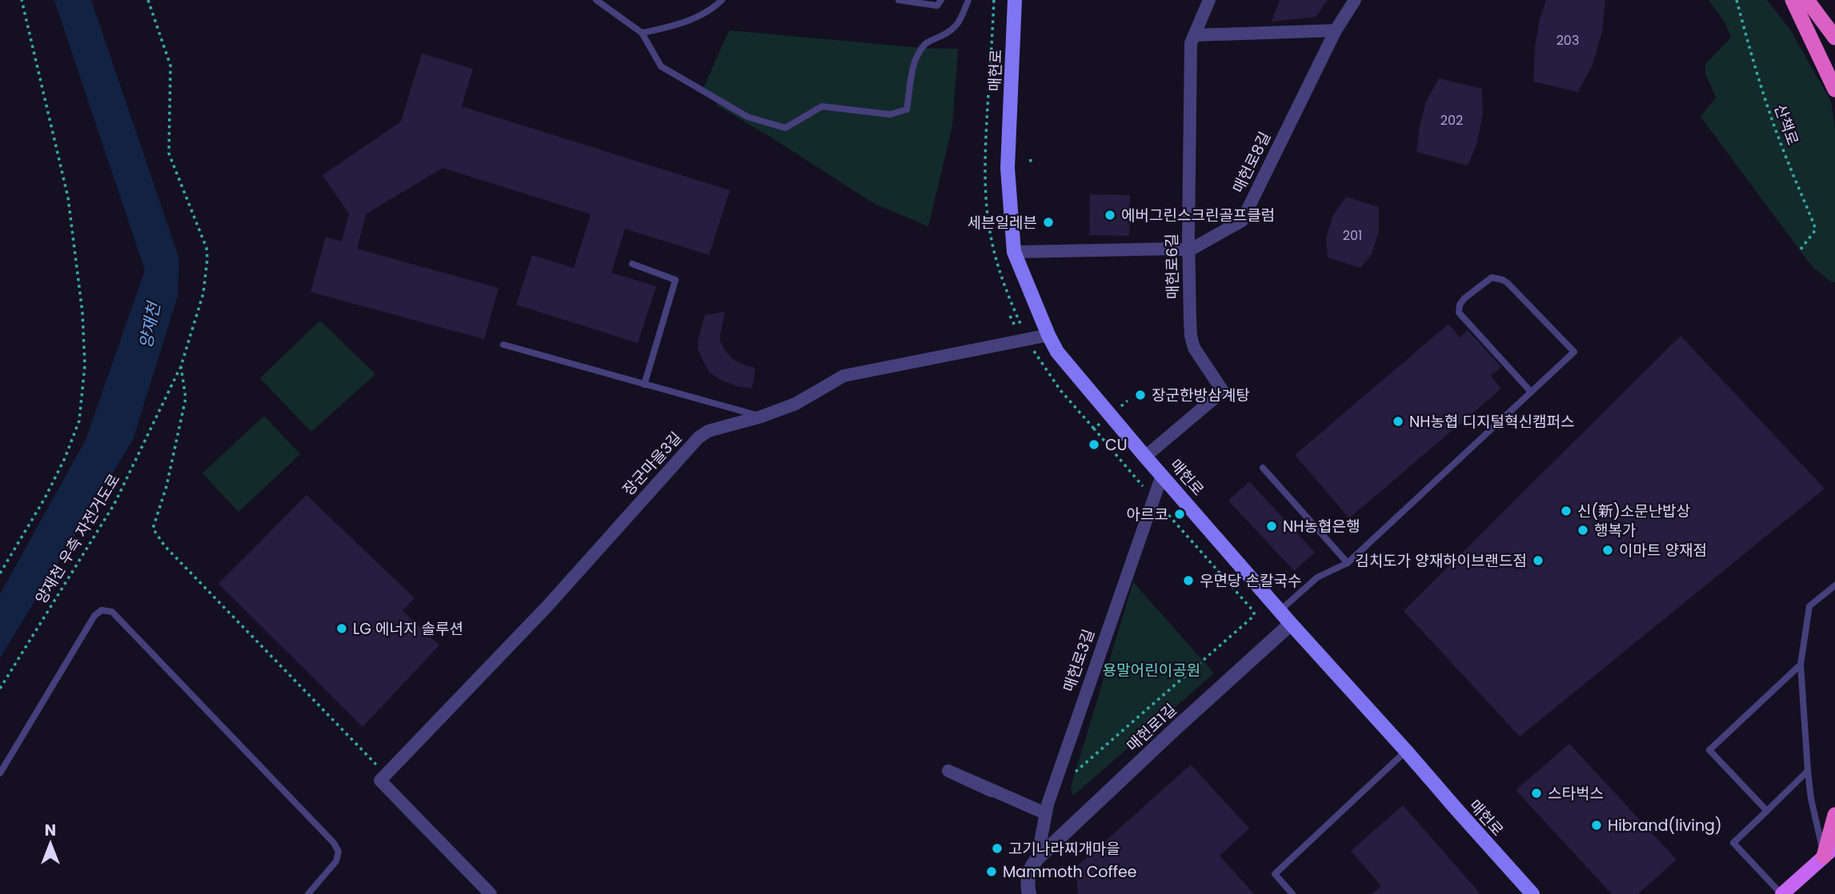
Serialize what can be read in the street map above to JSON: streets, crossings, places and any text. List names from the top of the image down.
{
  "streets": {
    "main road": ["매헌로"],
    "street": [
      "매헌로8길",
      "매헌로6길",
      "장군마을3길",
      "매헌로3길",
      "매헌로1길"
    ],
    "path": ["산책로", "양재천 우측 자전거도로"]
  },
  "crossings": [
    ["매헌로", "매헌로6길"],
    ["매헌로", "장군마을3길"],
    ["매헌로", "매헌로3길"],
    ["매헌로", "매헌로1길"],
    ["매헌로8길", "매헌로6길"],
    ["매헌로3길", "매헌로1길"]
  ],
  "water": ["양재천"],
  "parks": ["용말어린이공원"],
  "places": [
    "에버그린스크린골프클럼",
    "세븐일레븐",
    "장군한방삼계탕",
    "NH농협 디지털혁신캠퍼스",
    "CU",
    "신(新)소문난밥상",
    "아르코",
    "NH농협은행",
    "행복가",
    "이마트 양재점",
    "김치도가 양재하이브랜드점",
    "우면당 손칼국수",
    "LG 에너지 솔루션",
    "스타벅스",
    "Hibrand(living)",
    "고기나라찌개마을",
    "Mammoth Coffee"
  ],
  "house_numbers": ["203", "202", "201"],
  "north": "top"
}
